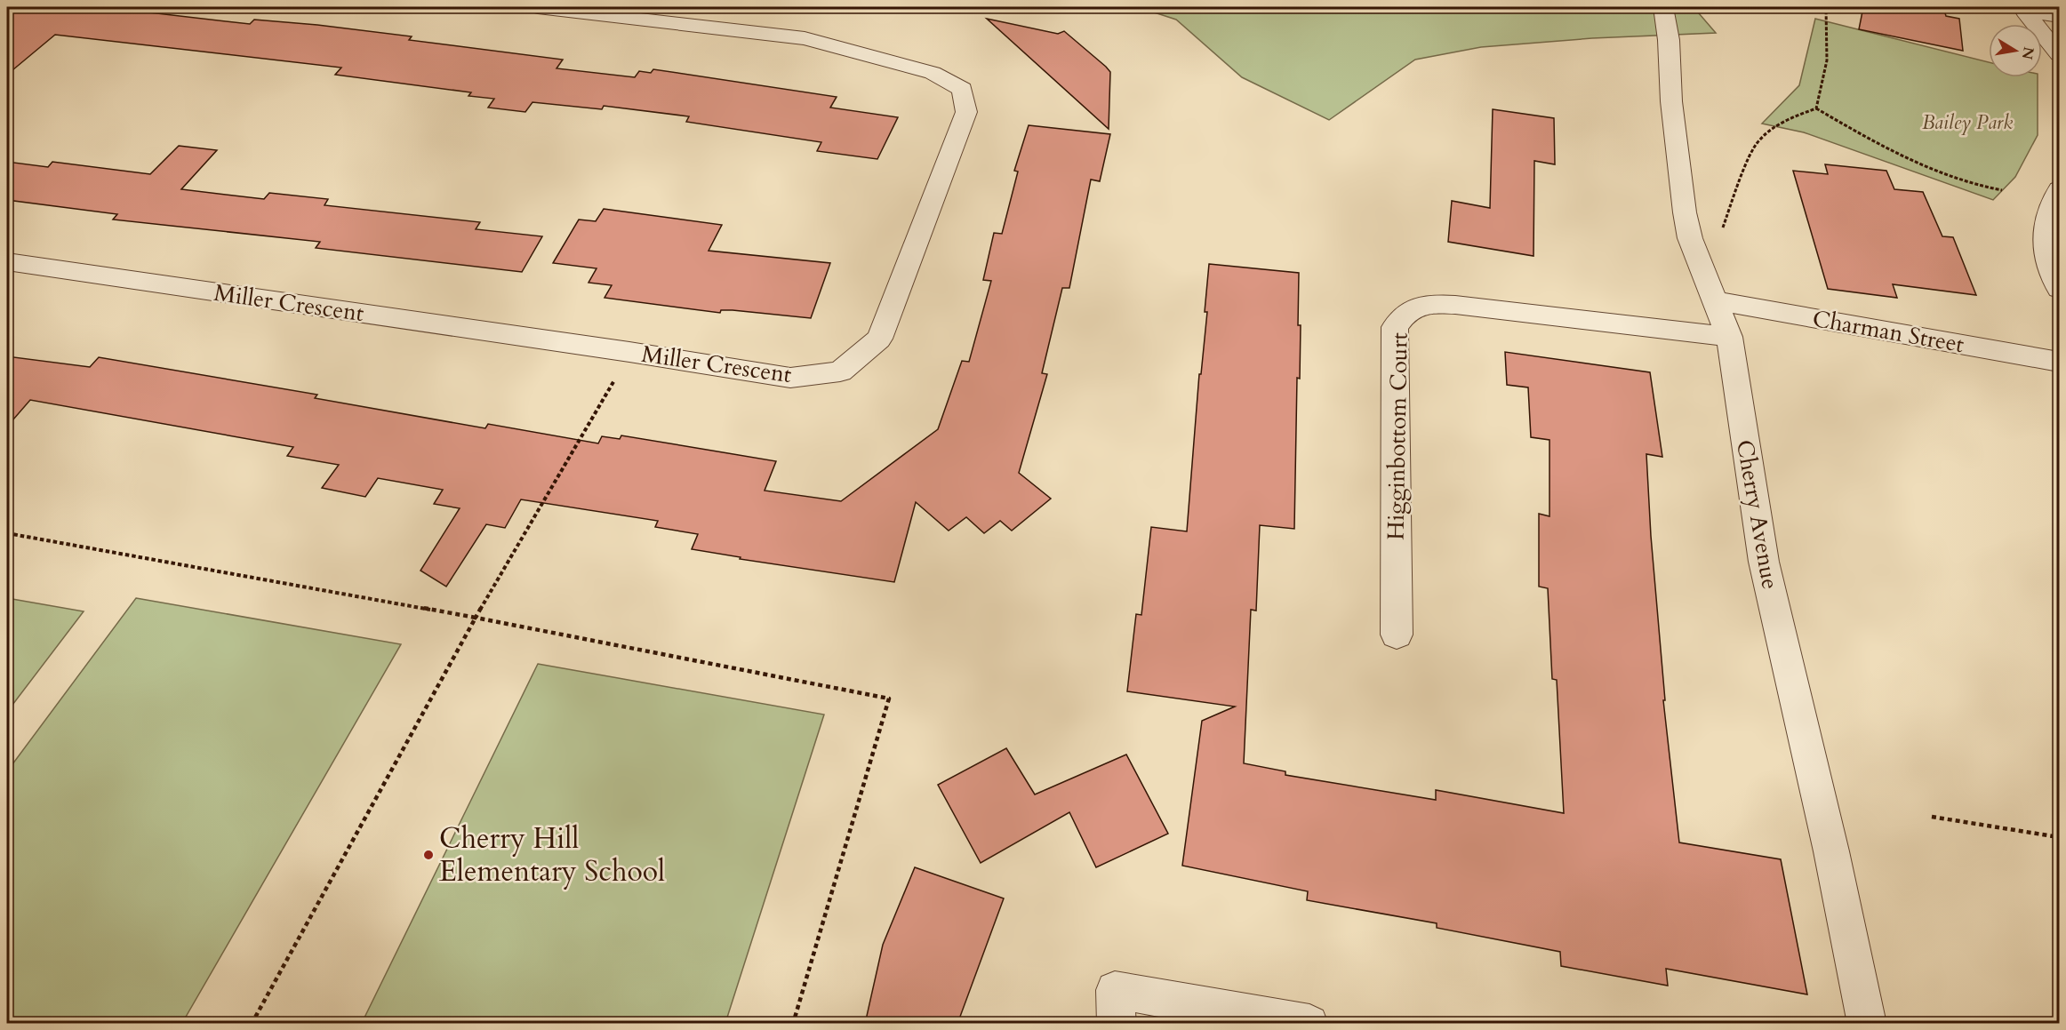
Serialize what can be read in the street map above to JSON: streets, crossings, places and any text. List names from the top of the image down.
{
  "streets": {
    "street": [
      "Miller Crescent",
      "Charman Street",
      "Higginbottom Court",
      "Cherry Avenue"
    ]
  },
  "crossings": [
    ["Charman Street", "Cherry Avenue"],
    ["Higginbottom Court", "Cherry Avenue"]
  ],
  "parks": ["Bailey Park"],
  "places": ["Cherry Hill Elementary School"],
  "north": "right"
}
